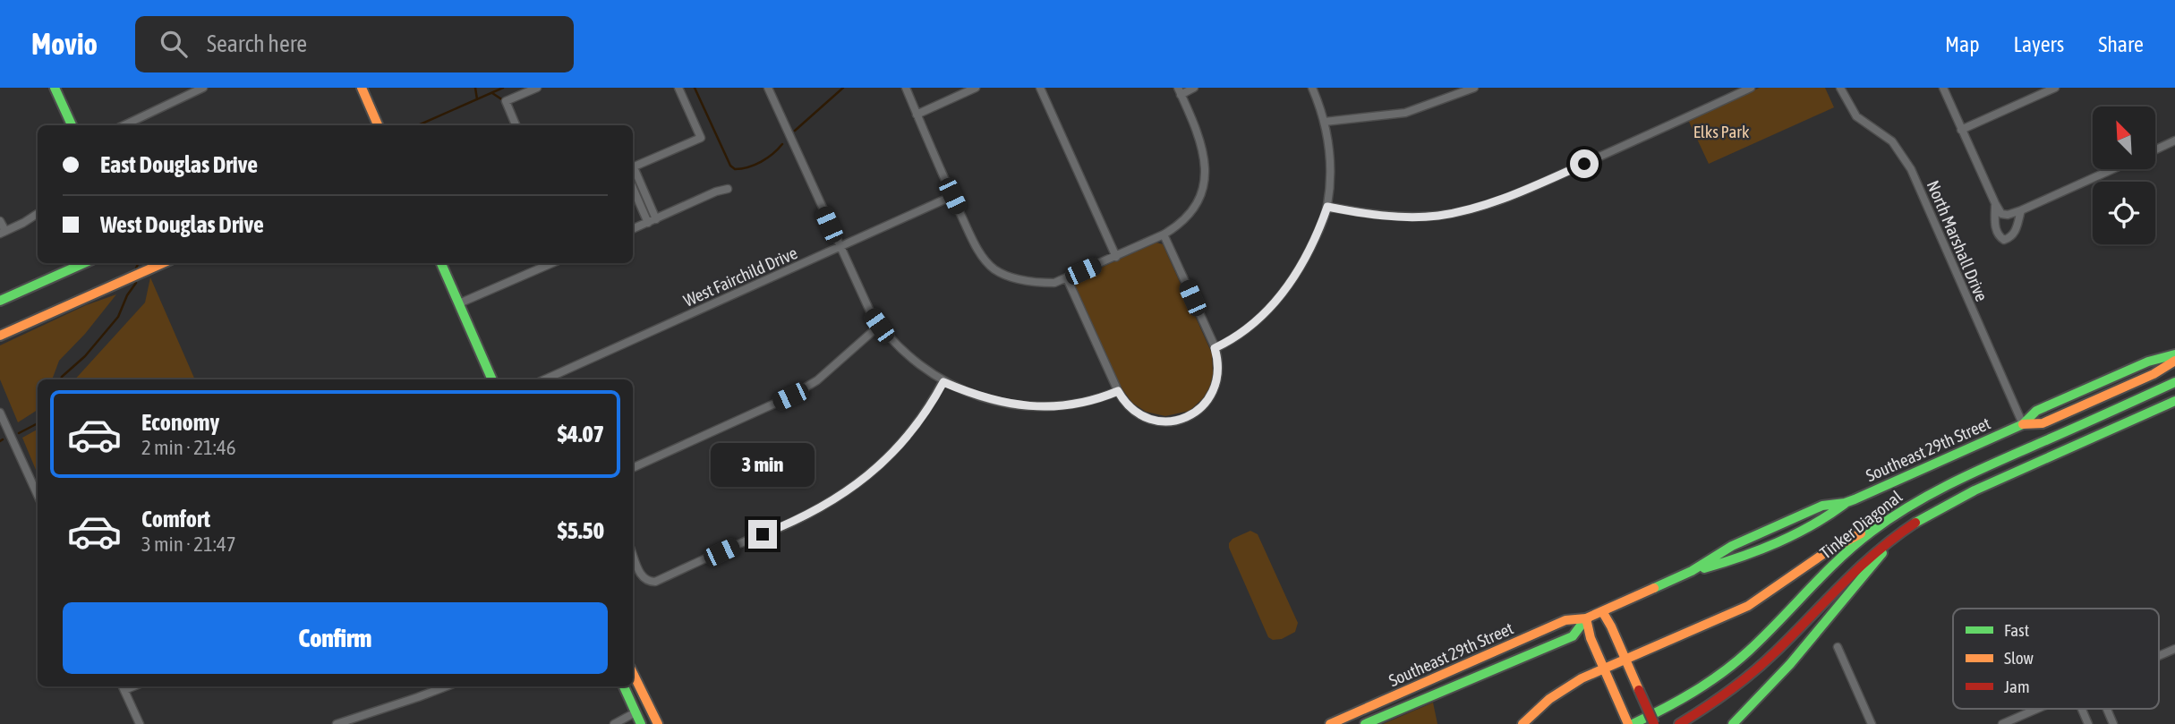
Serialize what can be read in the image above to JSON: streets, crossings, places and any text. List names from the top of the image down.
{
  "streets": {
    "main road": ["Southeast 29th Street", "Tinker Diagonal"],
    "street": ["North Marshall Drive", "West Fairchild Drive"]
  },
  "crossings": [
    ["North Marshall Drive", "Southeast 29th Street"]
  ],
  "parks": ["Elks Park"],
  "legend": ["Fast", "Slow", "Jam"],
  "north": "top left",
  "page": {
    "header": "Movio",
    "search": "Search here",
    "nav": ["Map", "Layers", "Share"],
    "banner": ["East Douglas Drive", "West Douglas Drive"],
    "list": [
      {
        "name": "Economy",
        "note": "2 min · 21:46",
        "value": "$4.07"
      },
      {
        "name": "Comfort",
        "note": "3 min · 21:47",
        "value": "$5.50"
      }
    ],
    "bubble": "3 min",
    "buttons": "Confirm"
  }
}
